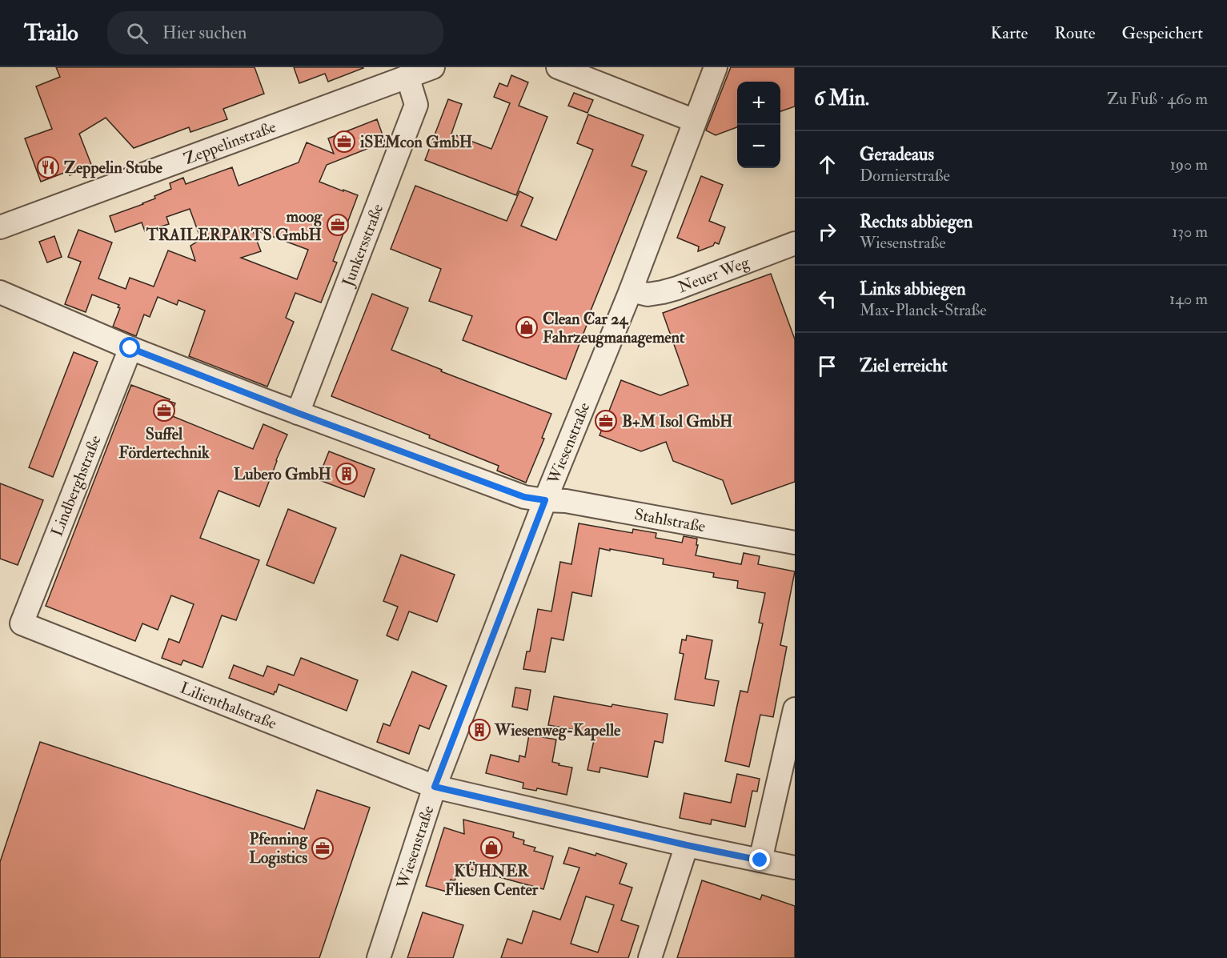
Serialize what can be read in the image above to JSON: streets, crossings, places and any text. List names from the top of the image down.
{
  "streets": {
    "street": [
      "Zeppelinstraße",
      "Junkersstraße",
      "Neuer Weg",
      "Wiesenstraße",
      "Lindberghstraße",
      "Stahlstraße",
      "Lilienthalstraße"
    ]
  },
  "crossings": [
    ["Zeppelinstraße", "Junkersstraße"],
    ["Junkersstraße", "Stahlstraße"],
    ["Neuer Weg", "Wiesenstraße"],
    ["Wiesenstraße", "Stahlstraße"],
    ["Wiesenstraße", "Lilienthalstraße"],
    ["Lindberghstraße", "Stahlstraße"],
    ["Lindberghstraße", "Lilienthalstraße"]
  ],
  "places": {
    "office": [
      "iSEMcon GmbH",
      "moog TRAILERPARTS GmbH",
      "Suffel Fördertechnik",
      "B+M Isol GmbH",
      "Pfenning Logistics"
    ],
    "restaurant": ["Zeppelin Stube"],
    "shop": ["Clean Car 24 Fahrzeugmanagement", "KÜHNER Fliesen Center"],
    "building": ["Lubero GmbH", "Wiesenweg-Kapelle"]
  },
  "page": {
    "header": "Trailo",
    "search": "Hier suchen",
    "nav": ["Karte", "Route", "Gespeichert"],
    "heading": ["6 Min.", "Zu Fuß · 460 m"],
    "map_buttons": ["+", "−"],
    "list": [
      ["Geradeaus", "Dornierstraße", "190 m"],
      ["Rechts abbiegen", "Wiesenstraße", "130 m"],
      ["Links abbiegen", "Max-Planck-Straße", "140 m"],
      "Ziel erreicht"
    ]
  }
}
